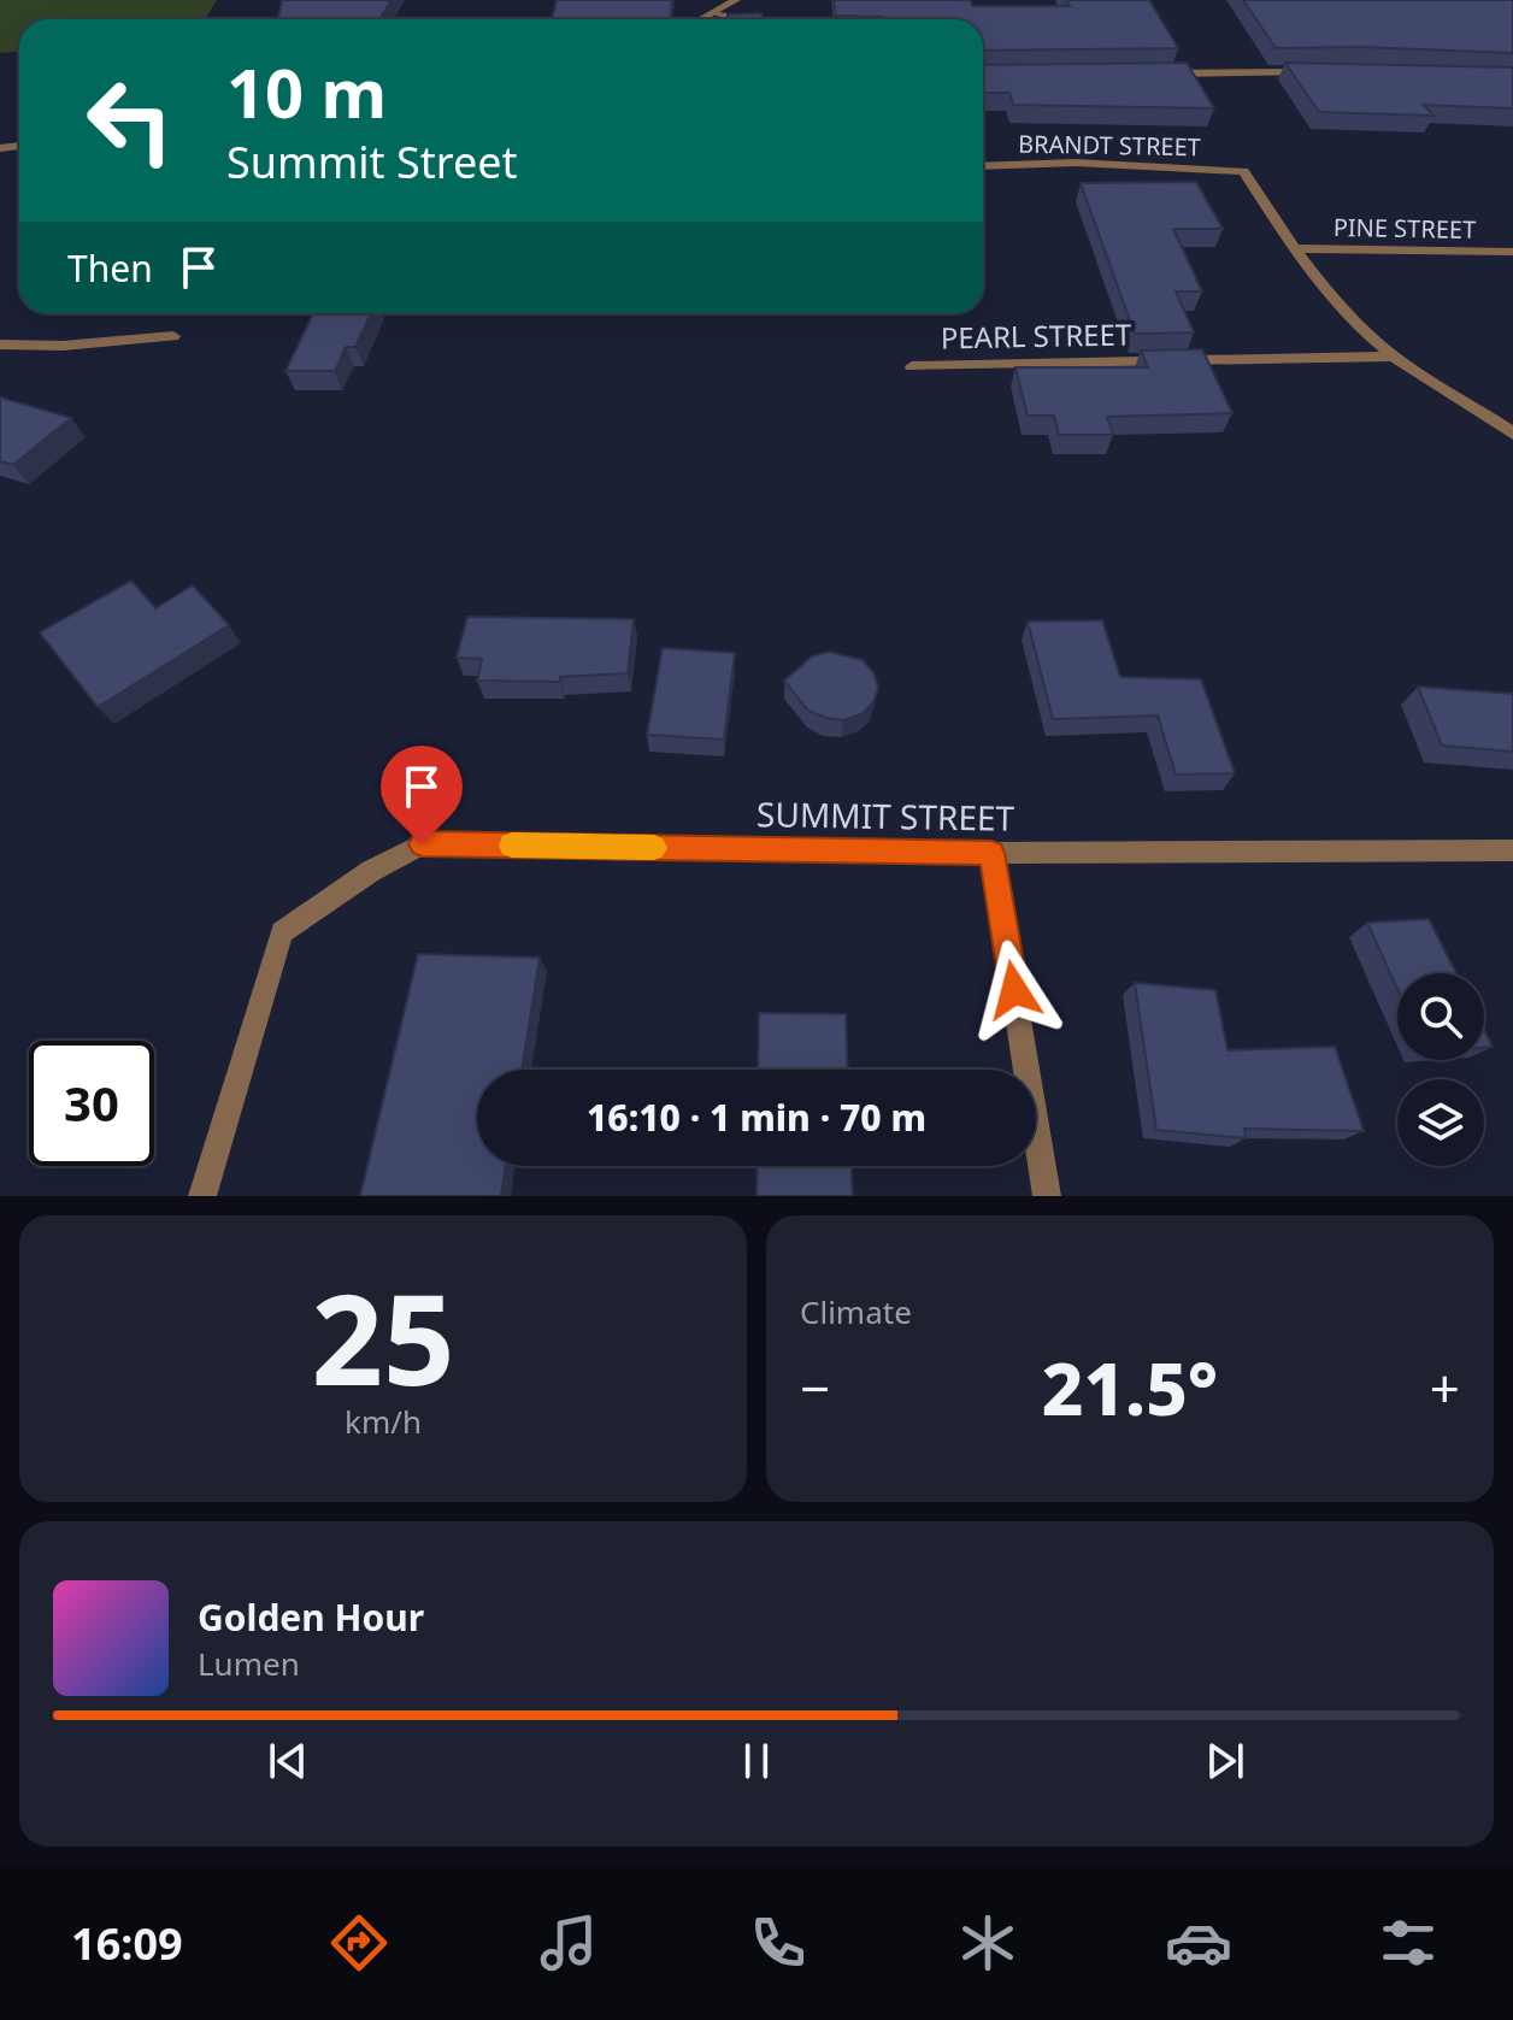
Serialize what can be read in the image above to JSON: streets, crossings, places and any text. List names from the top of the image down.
{
  "streets": {
    "street": [
      "BRANDT STREET",
      "PINE STREET",
      "PEARL STREET",
      "SUMMIT STREET"
    ]
  },
  "crossings": [
    ["BRANDT STREET", "PINE STREET"]
  ],
  "page": {
    "turn": ["10 m", "Summit Street"],
    "then": "Then",
    "limit": "30",
    "trip": "16:10 · 1 min · 70 m",
    "tile": [
      ["25", "km/h"],
      "Climate"
    ],
    "heat": ["−", "21.5°", "+"],
    "song": ["Golden Hour", "Lumen"],
    "tabs": "16:09"
  }
}
